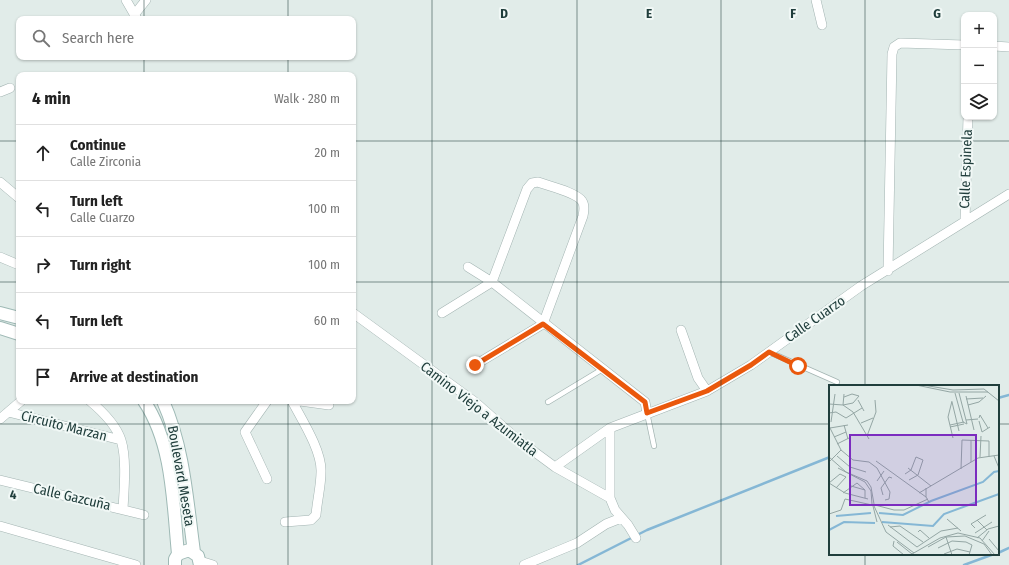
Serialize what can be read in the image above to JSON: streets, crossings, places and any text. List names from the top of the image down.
{
  "streets": {
    "street": [
      "Calle Espinela",
      "Calle Cuarzo",
      "Camino Viejo a Azumiatla",
      "Circuito Marzan",
      "Boulevard Meseta",
      "Calle Gazcuña"
    ]
  },
  "crossings": [
    ["Calle Espinela", "Calle Cuarzo"],
    ["Calle Cuarzo", "Camino Viejo a Azumiatla"],
    ["Circuito Marzan", "Calle Gazcuña"]
  ],
  "page": {
    "map_buttons": ["+", "−"],
    "search": "Search here",
    "heading": ["4 min", "Walk · 280 m"],
    "list": [
      ["Continue", "Calle Zirconia", "20 m"],
      ["Turn left", "Calle Cuarzo", "100 m"],
      ["Turn right", "100 m"],
      ["Turn left", "60 m"],
      "Arrive at destination"
    ]
  },
  "grid": {
    "columns": [
      "D",
      "E",
      "F",
      "G"
    ],
    "rows": ["4"]
  }
}
